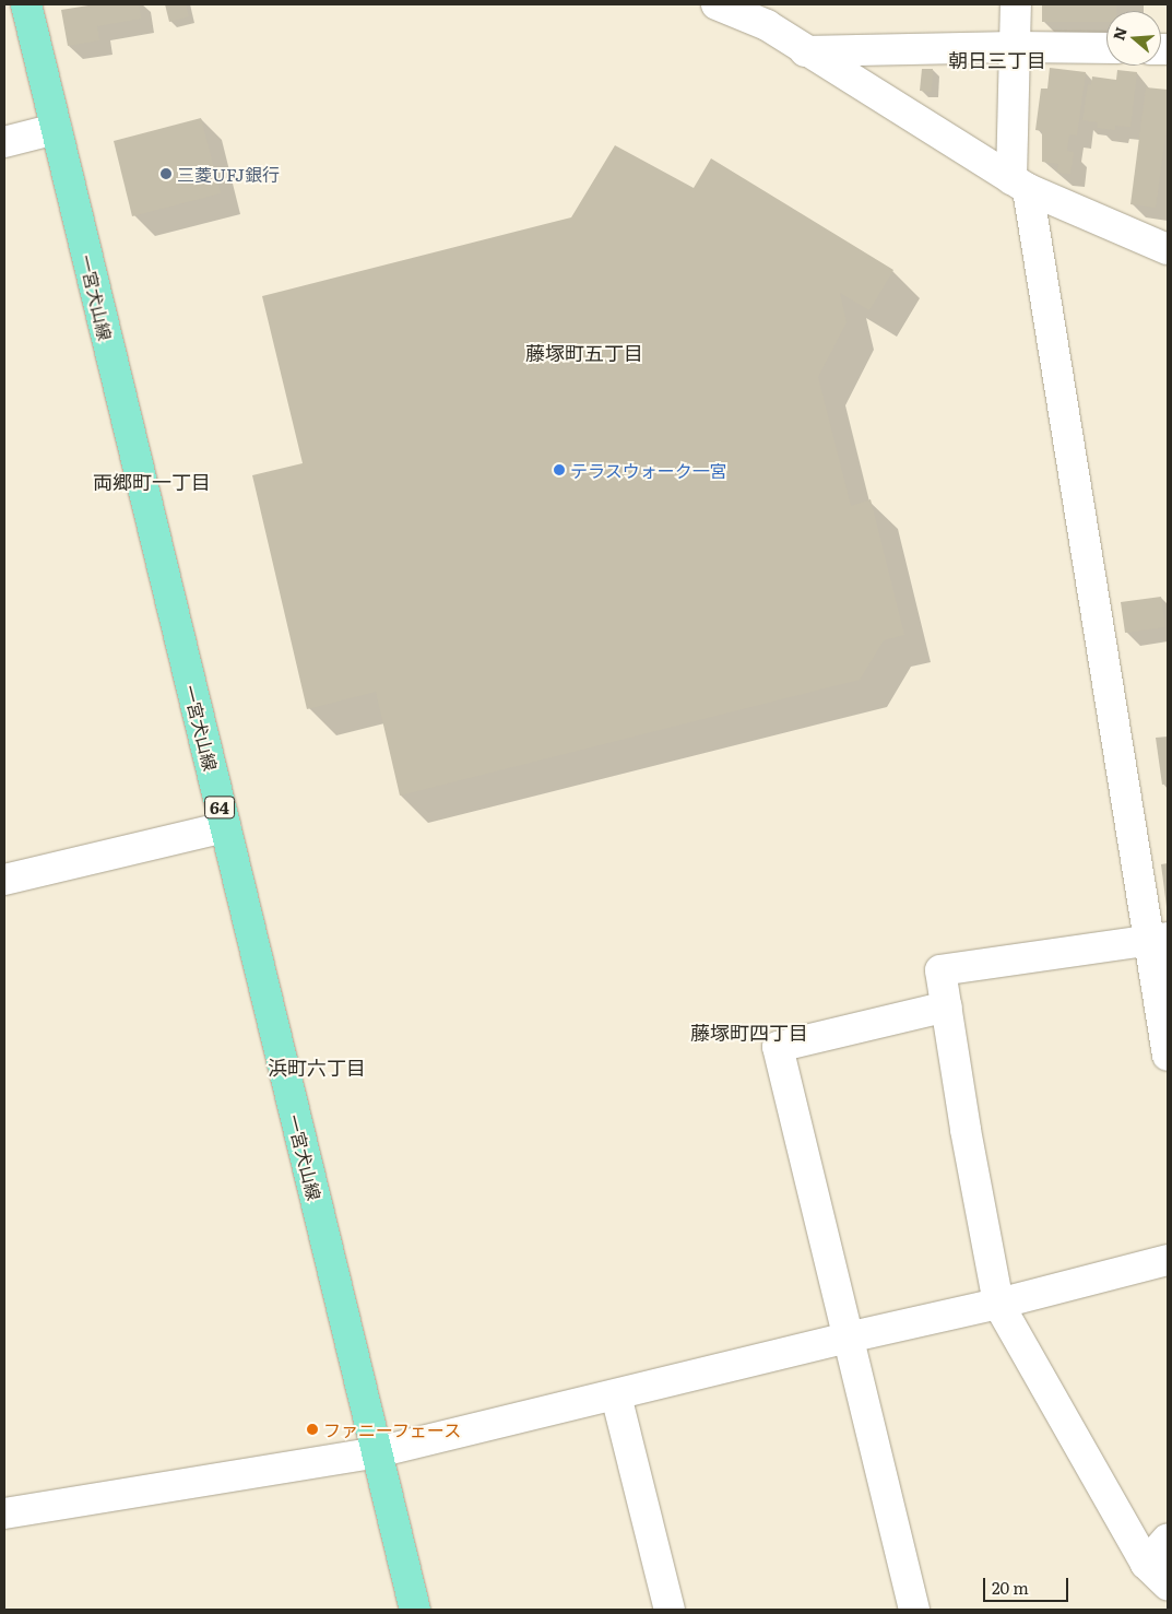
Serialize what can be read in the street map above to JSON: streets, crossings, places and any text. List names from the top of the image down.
{
  "streets": {
    "main road": ["一宮犬山線", "64"]
  },
  "districts": [
    "朝日三丁目",
    "藤塚町五丁目",
    "両郷町一丁目",
    "藤塚町四丁目",
    "浜町六丁目"
  ],
  "places": ["三菱UFJ銀行", "テラスウォーク一宮", "ファニーフェース"],
  "scale_bar": "20 m",
  "north": "left"
}
